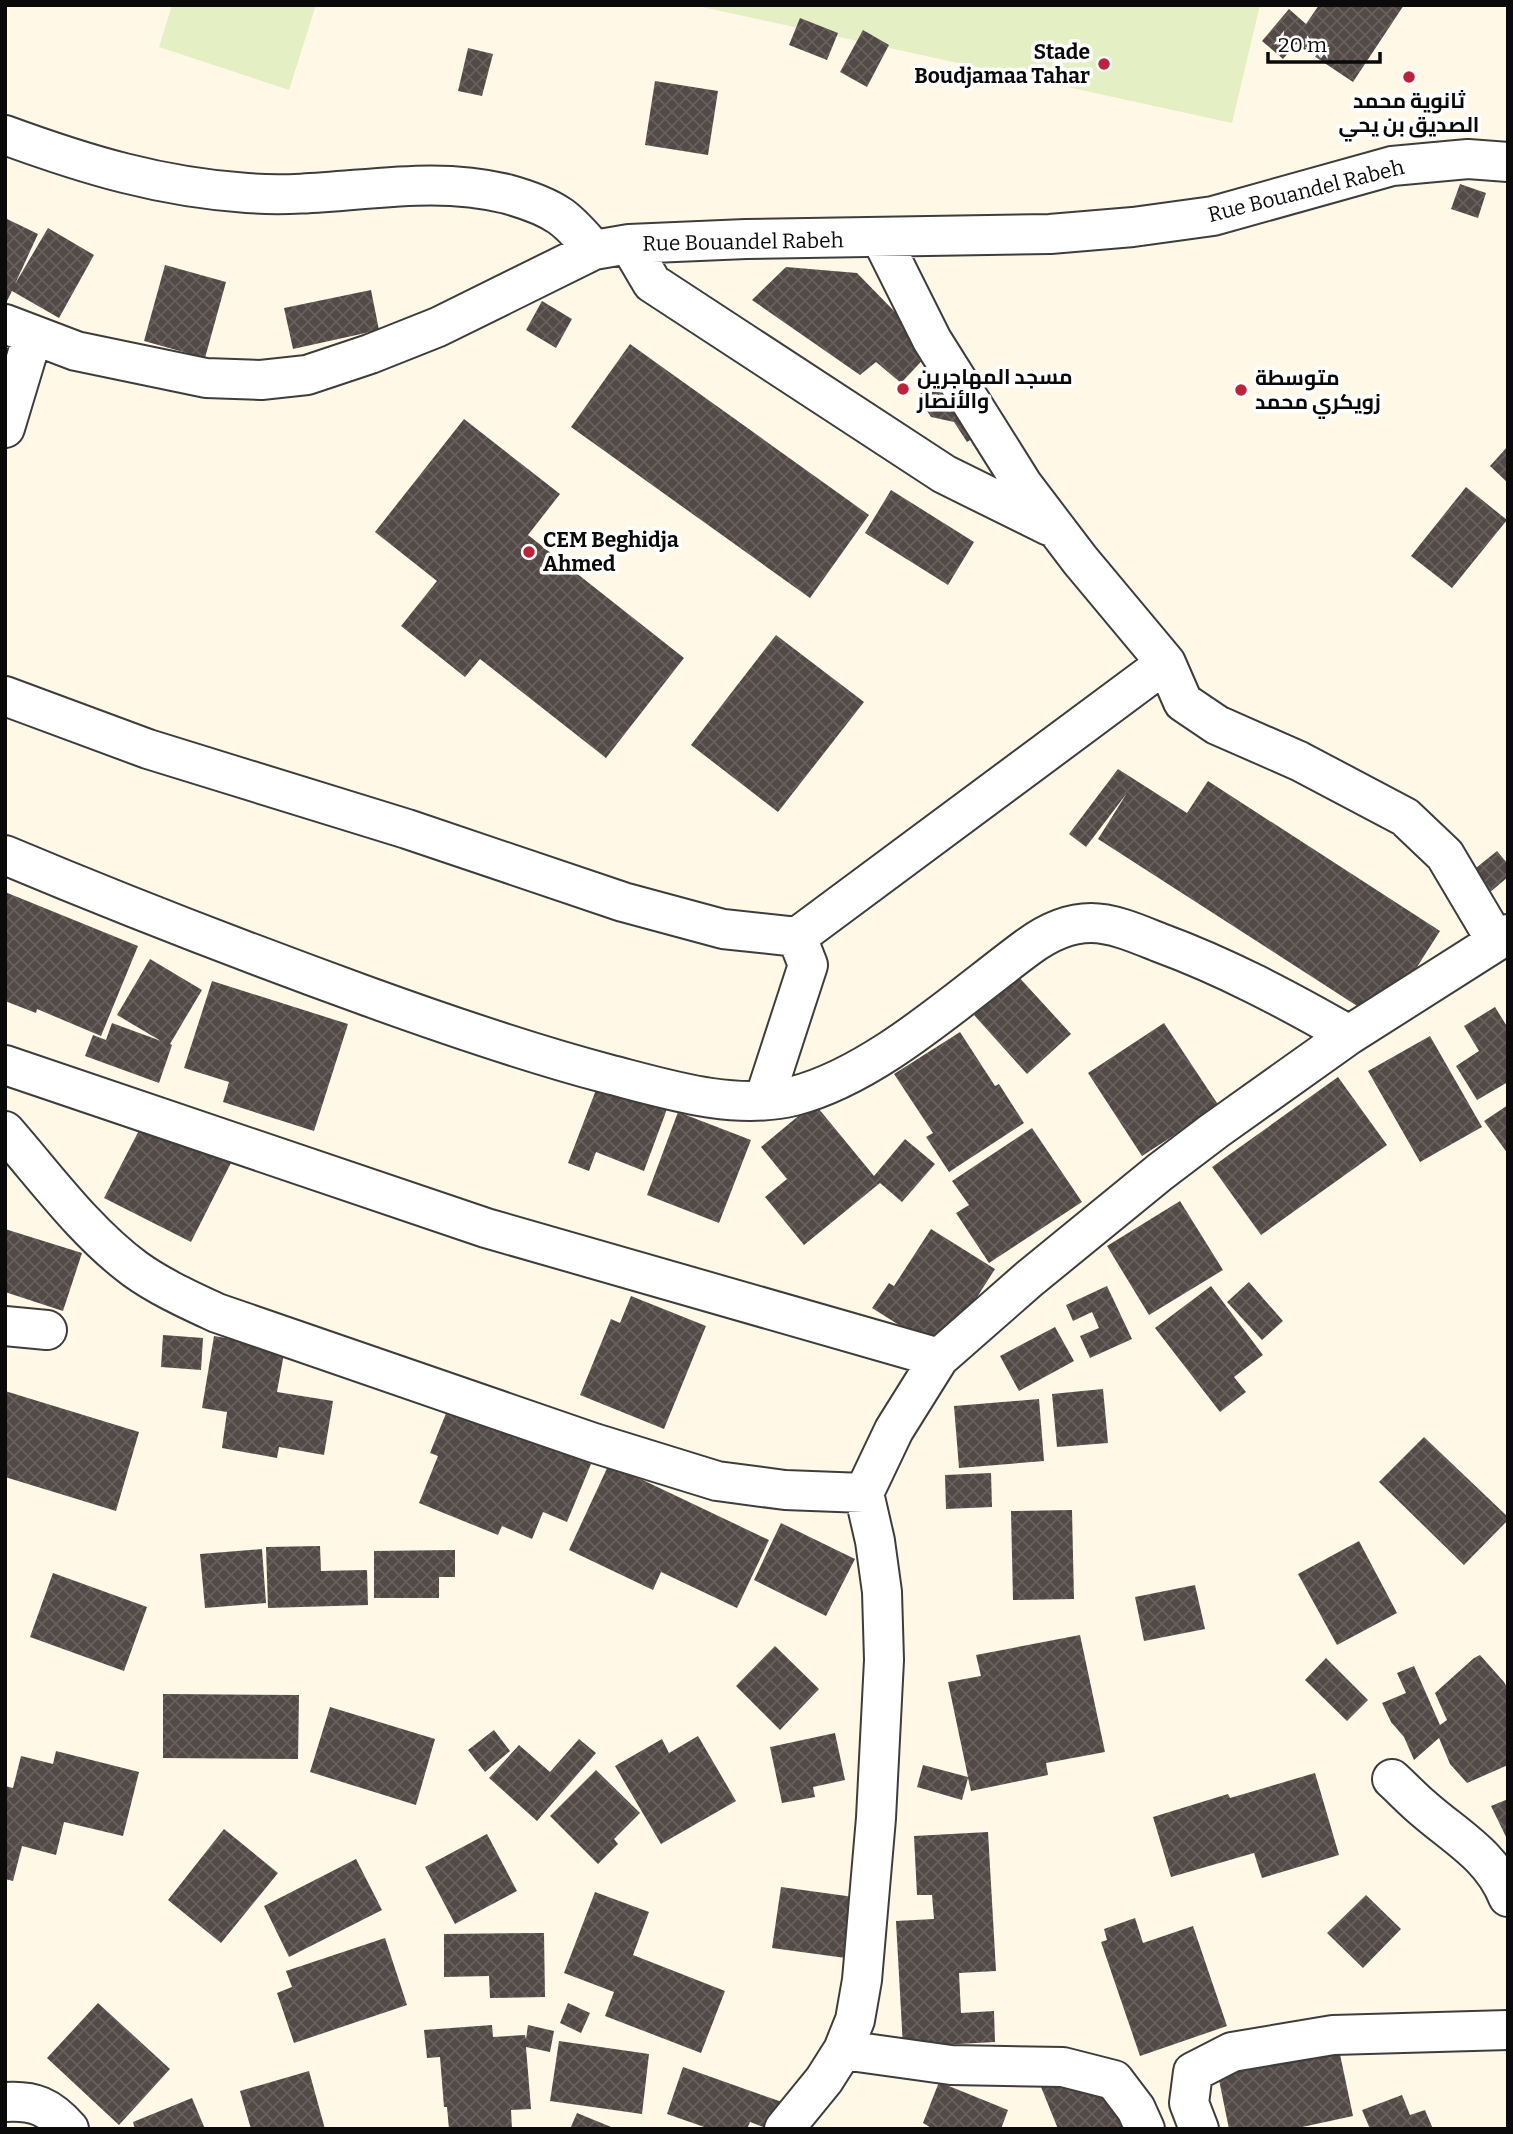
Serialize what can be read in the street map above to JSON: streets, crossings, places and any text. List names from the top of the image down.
{
  "streets": {
    "street": ["Rue Bouandel Rabeh"]
  },
  "places": [
    "Stade Boudjamaa Tahar",
    "ثانوية محمد الصديق بن يحي",
    "مسجد المهاجرين والأنصار",
    "متوسطة زويكري محمد",
    "CEM Beghidja Ahmed"
  ],
  "scale_bar": "20 m"
}
